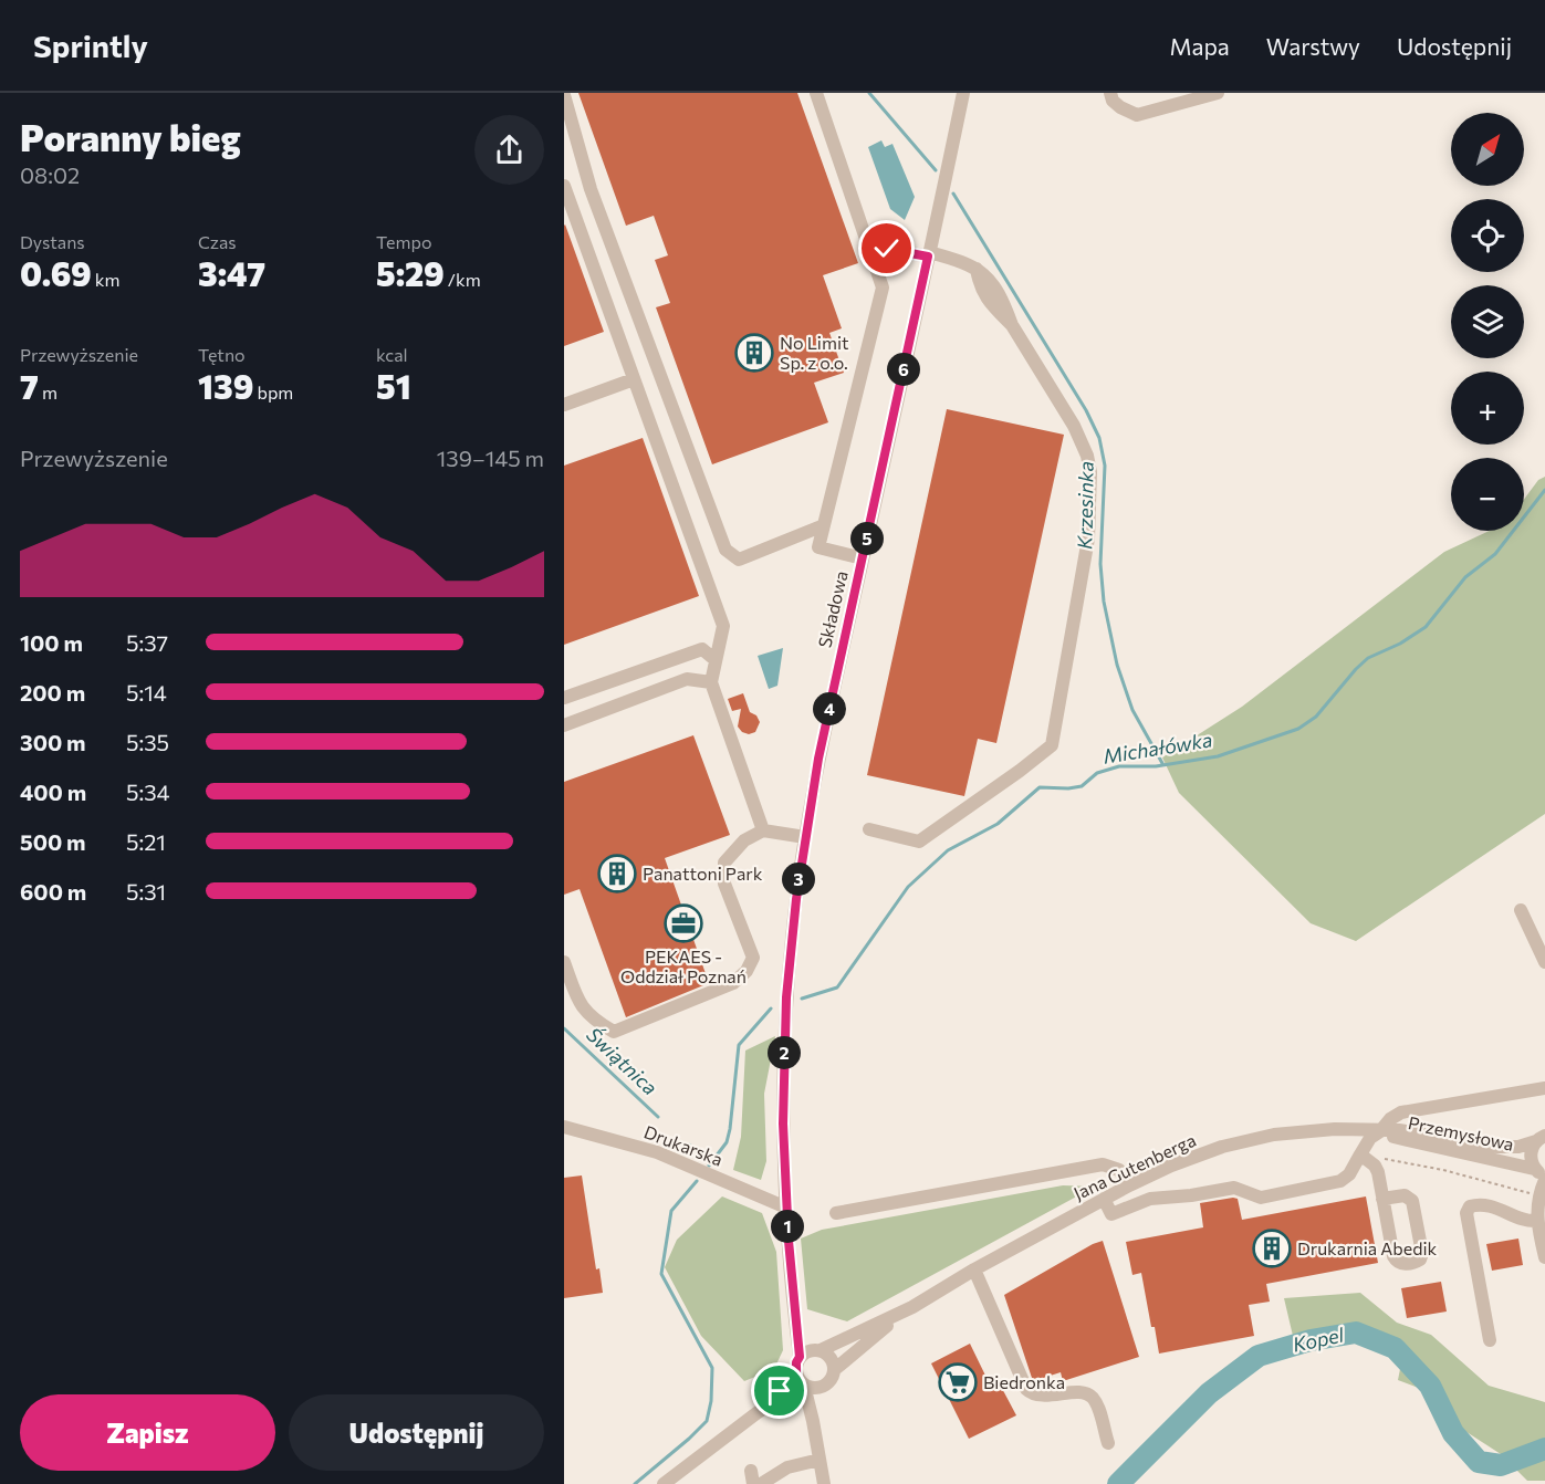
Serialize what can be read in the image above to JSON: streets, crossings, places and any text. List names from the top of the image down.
{
  "streets": {
    "street": [
      "Składowa",
      "Przemysłowa",
      "Drukarska",
      "Jana Gutenberga"
    ]
  },
  "crossings": [
    ["Składowa", "Drukarska"],
    ["Składowa", "Jana Gutenberga"],
    ["Przemysłowa", "Jana Gutenberga"]
  ],
  "water": [
    "Krzesinka",
    "Michałówka",
    "Świątnica",
    "Kopel"
  ],
  "places": {
    "building": ["No Limit Sp. z o.o.", "Panattoni Park", "Drukarnia Abedik"],
    "office": ["PEKAES - Oddział Poznań"],
    "supermarket": ["Biedronka"]
  },
  "north": "top right",
  "page": {
    "header": "Sprintly",
    "nav": ["Mapa", "Warstwy", "Udostępnij"],
    "heading": ["Poranny bieg", "08:02"],
    "map_buttons": ["+", "−"],
    "stats": [
      ["Dystans", "0.69 km"],
      ["Czas", "3:47"],
      ["Tempo", "5:29 /km"],
      ["Przewyższenie", "7 m"],
      ["Tętno", "139 bpm"],
      ["kcal", "51"]
    ],
    "pins": [
      "6",
      "5",
      "4",
      "3",
      "2",
      "1"
    ],
    "chart": ["Przewyższenie", "139–145 m"],
    "list": [
      {
        "name": "100 m",
        "note": "5:37"
      },
      {
        "name": "200 m",
        "note": "5:14"
      },
      {
        "name": "300 m",
        "note": "5:35"
      },
      {
        "name": "400 m",
        "note": "5:34"
      },
      {
        "name": "500 m",
        "note": "5:21"
      },
      {
        "name": "600 m",
        "note": "5:31"
      }
    ],
    "buttons": ["Zapisz", "Udostępnij"]
  }
}
